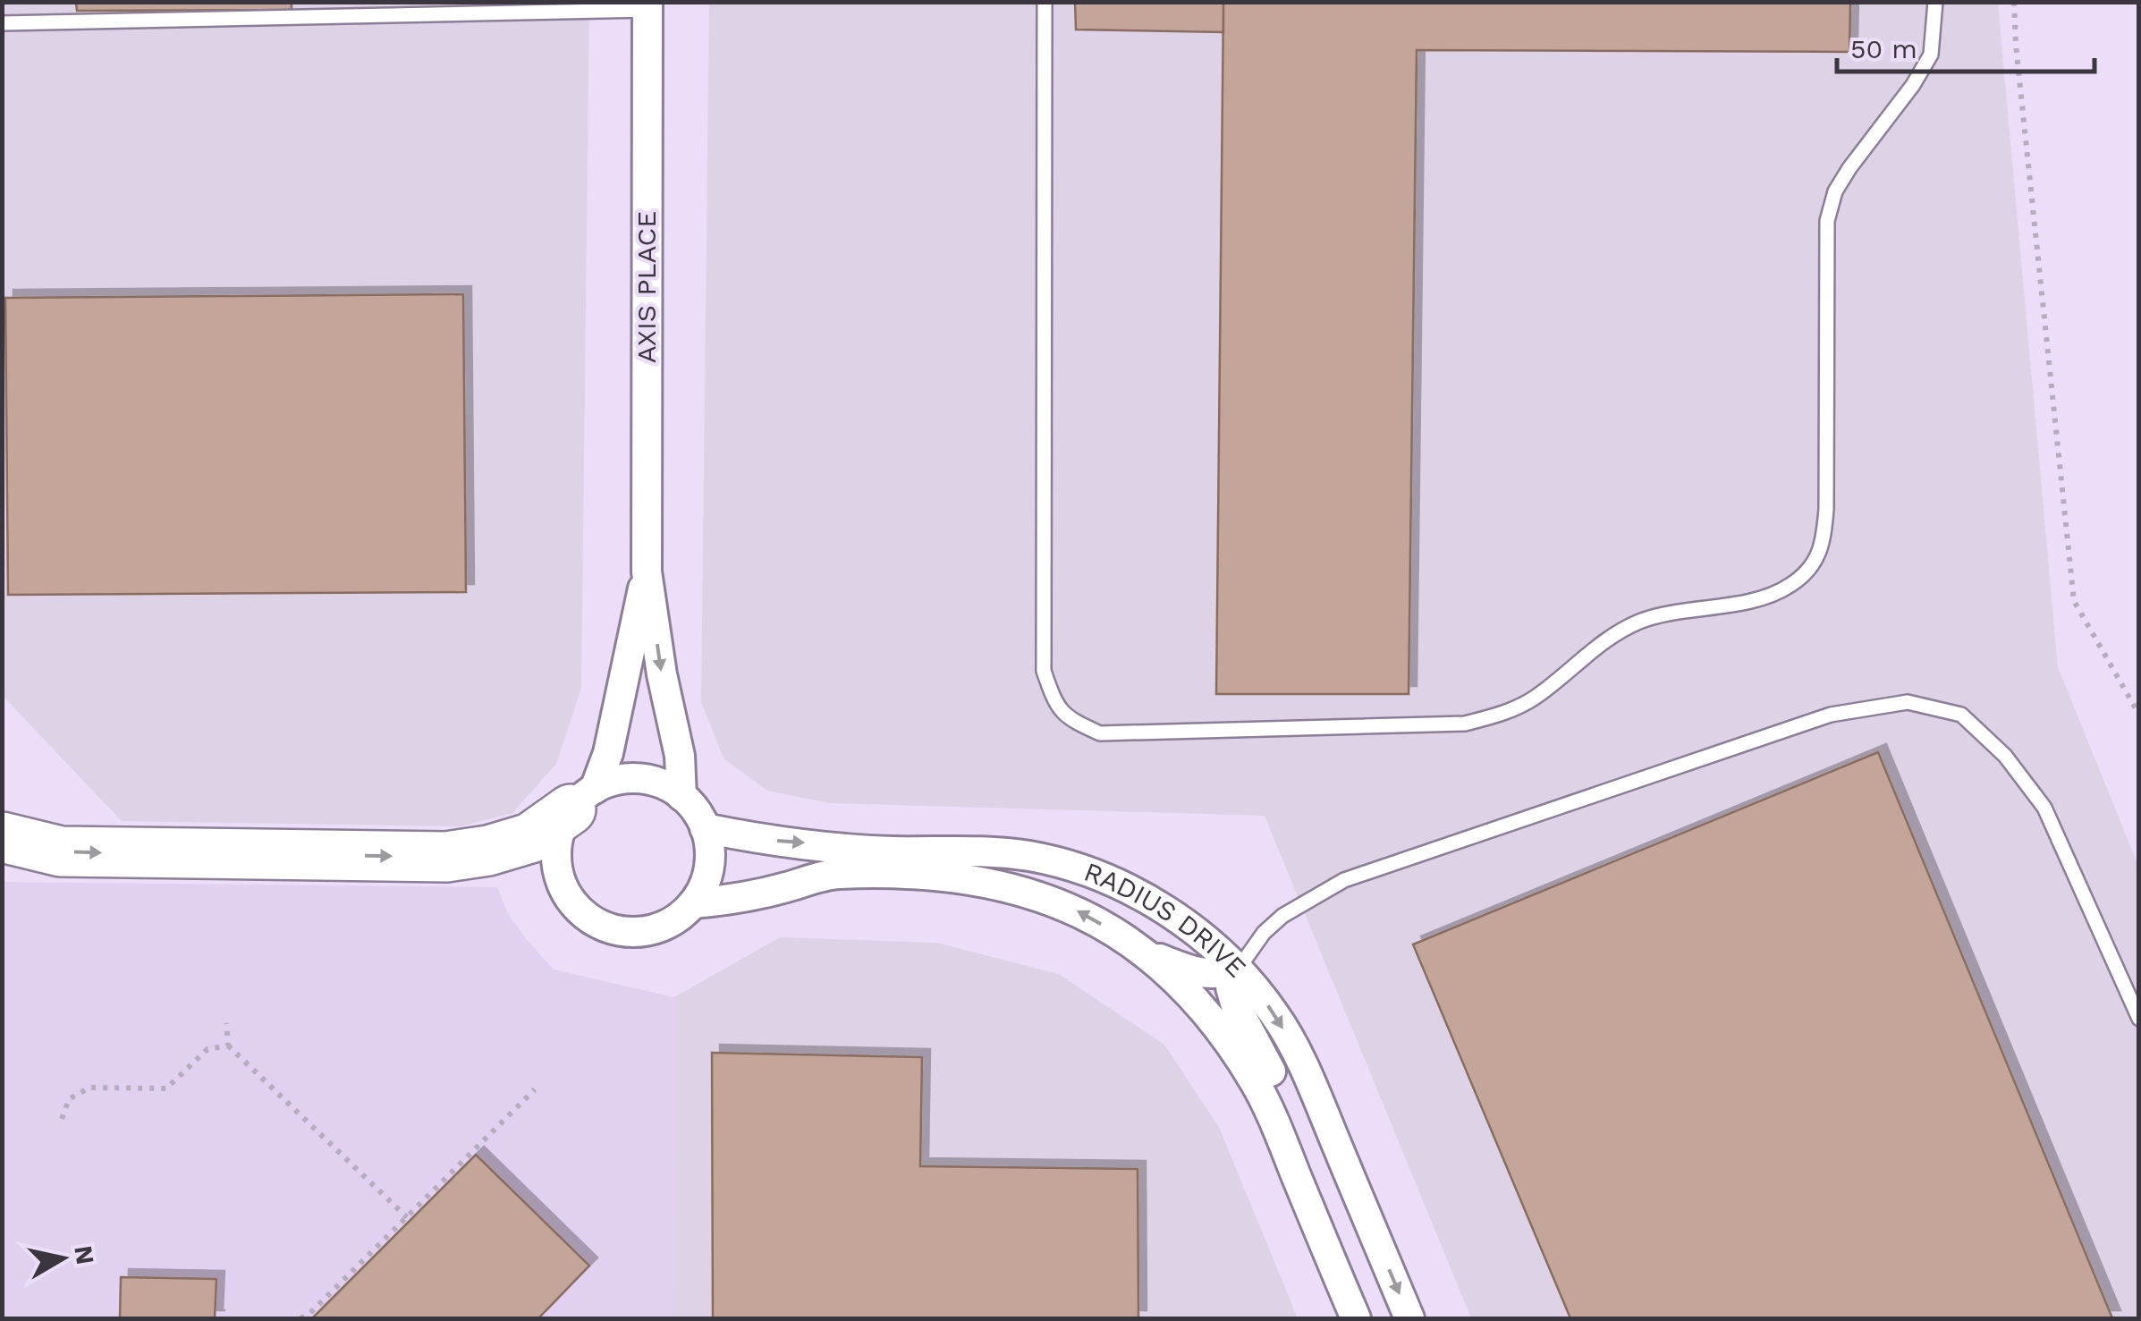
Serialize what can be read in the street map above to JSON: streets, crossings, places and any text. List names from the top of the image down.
{
  "streets": {
    "street": ["AXIS PLACE", "RADIUS DRIVE"]
  },
  "crossings": [
    ["AXIS PLACE", "RADIUS DRIVE"]
  ],
  "scale_bar": "50 m",
  "north": "right"
}
